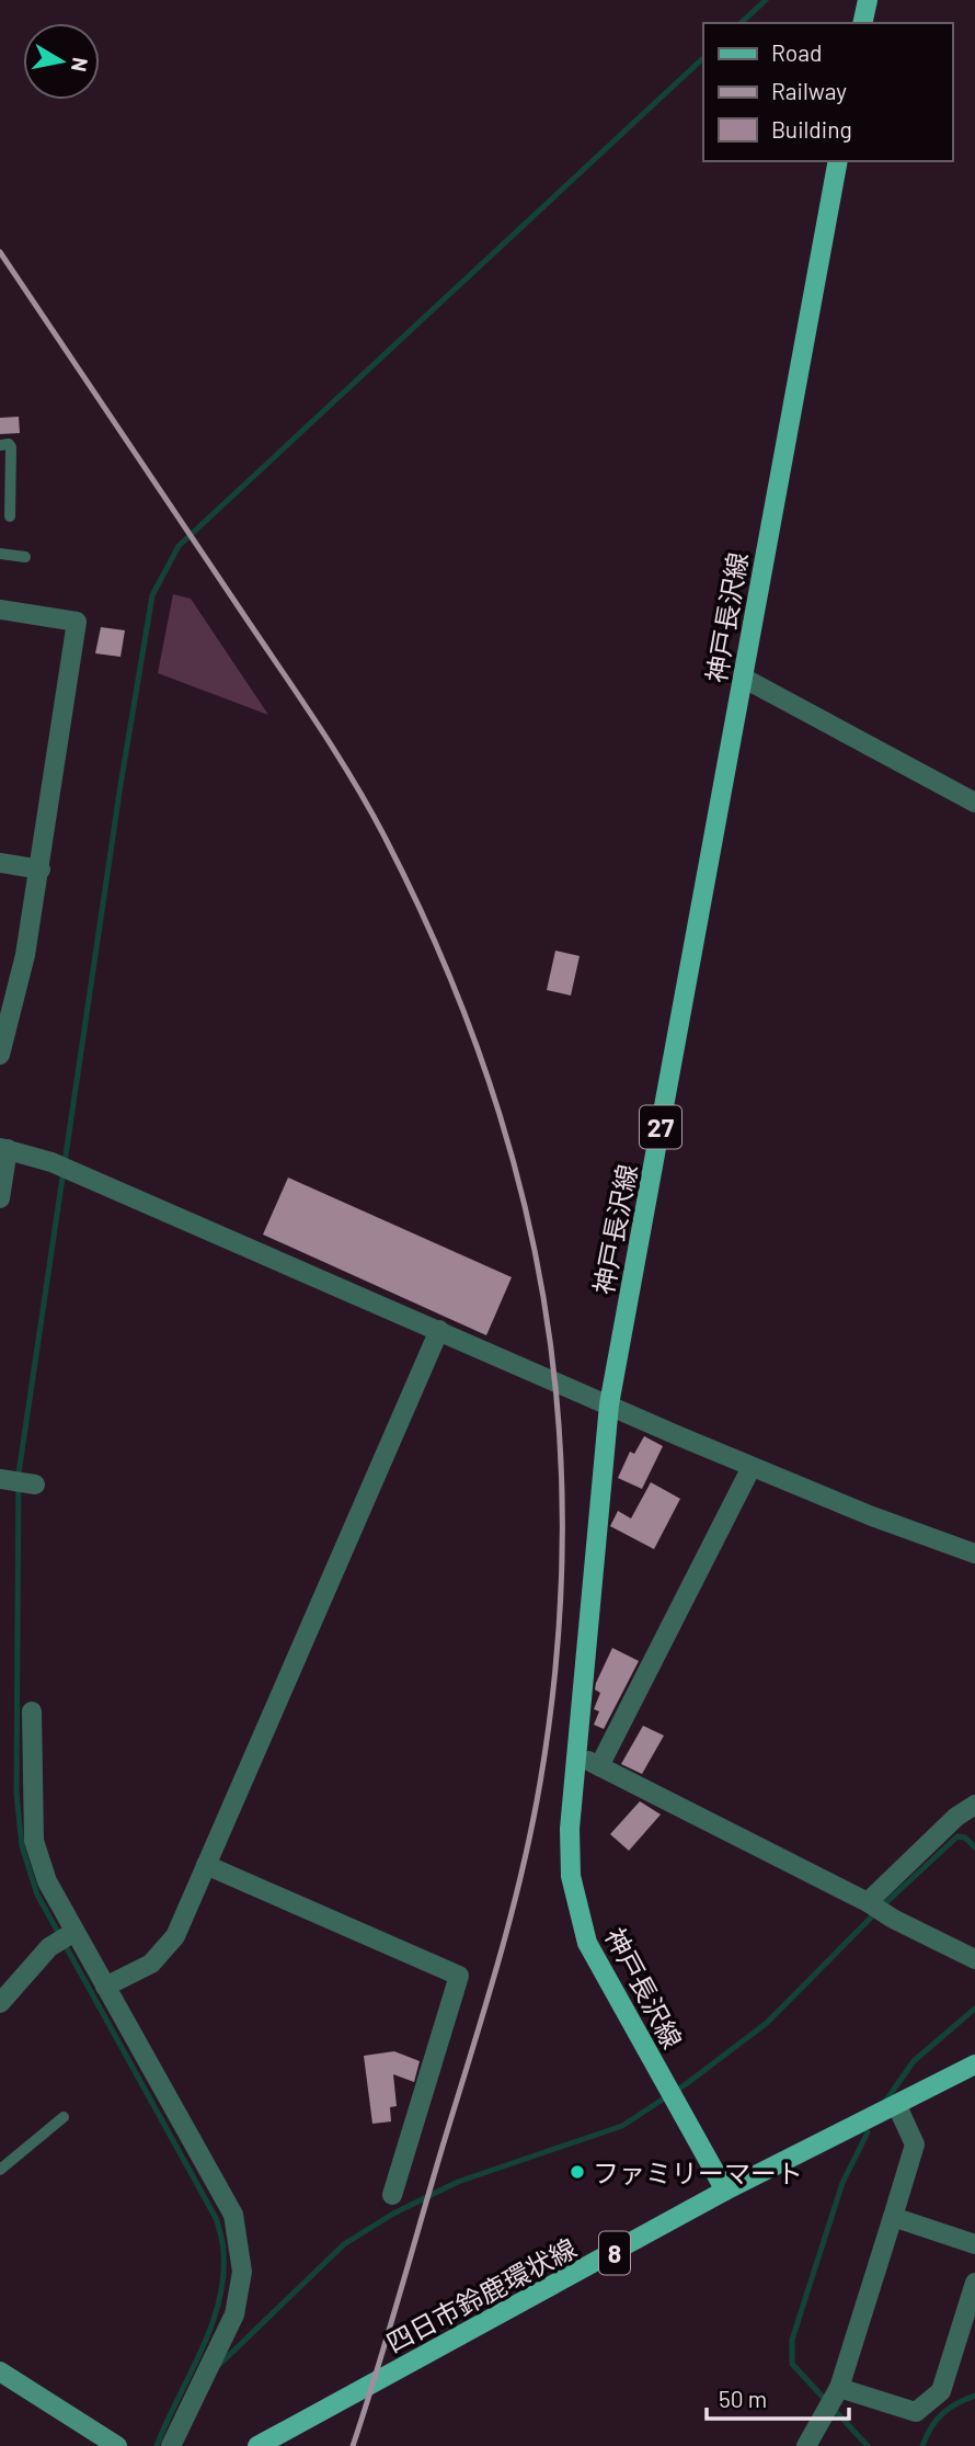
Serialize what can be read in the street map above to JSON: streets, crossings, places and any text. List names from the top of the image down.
{
  "streets": {
    "main road": [
      "神戸長沢線",
      "27",
      "8",
      "四日市鈴鹿環状線"
    ]
  },
  "crossings": [
    ["神戸長沢線", "四日市鈴鹿環状線"]
  ],
  "places": ["ファミリーマート"],
  "legend": ["Road", "Railway", "Building"],
  "scale_bar": "50 m",
  "north": "right"
}
